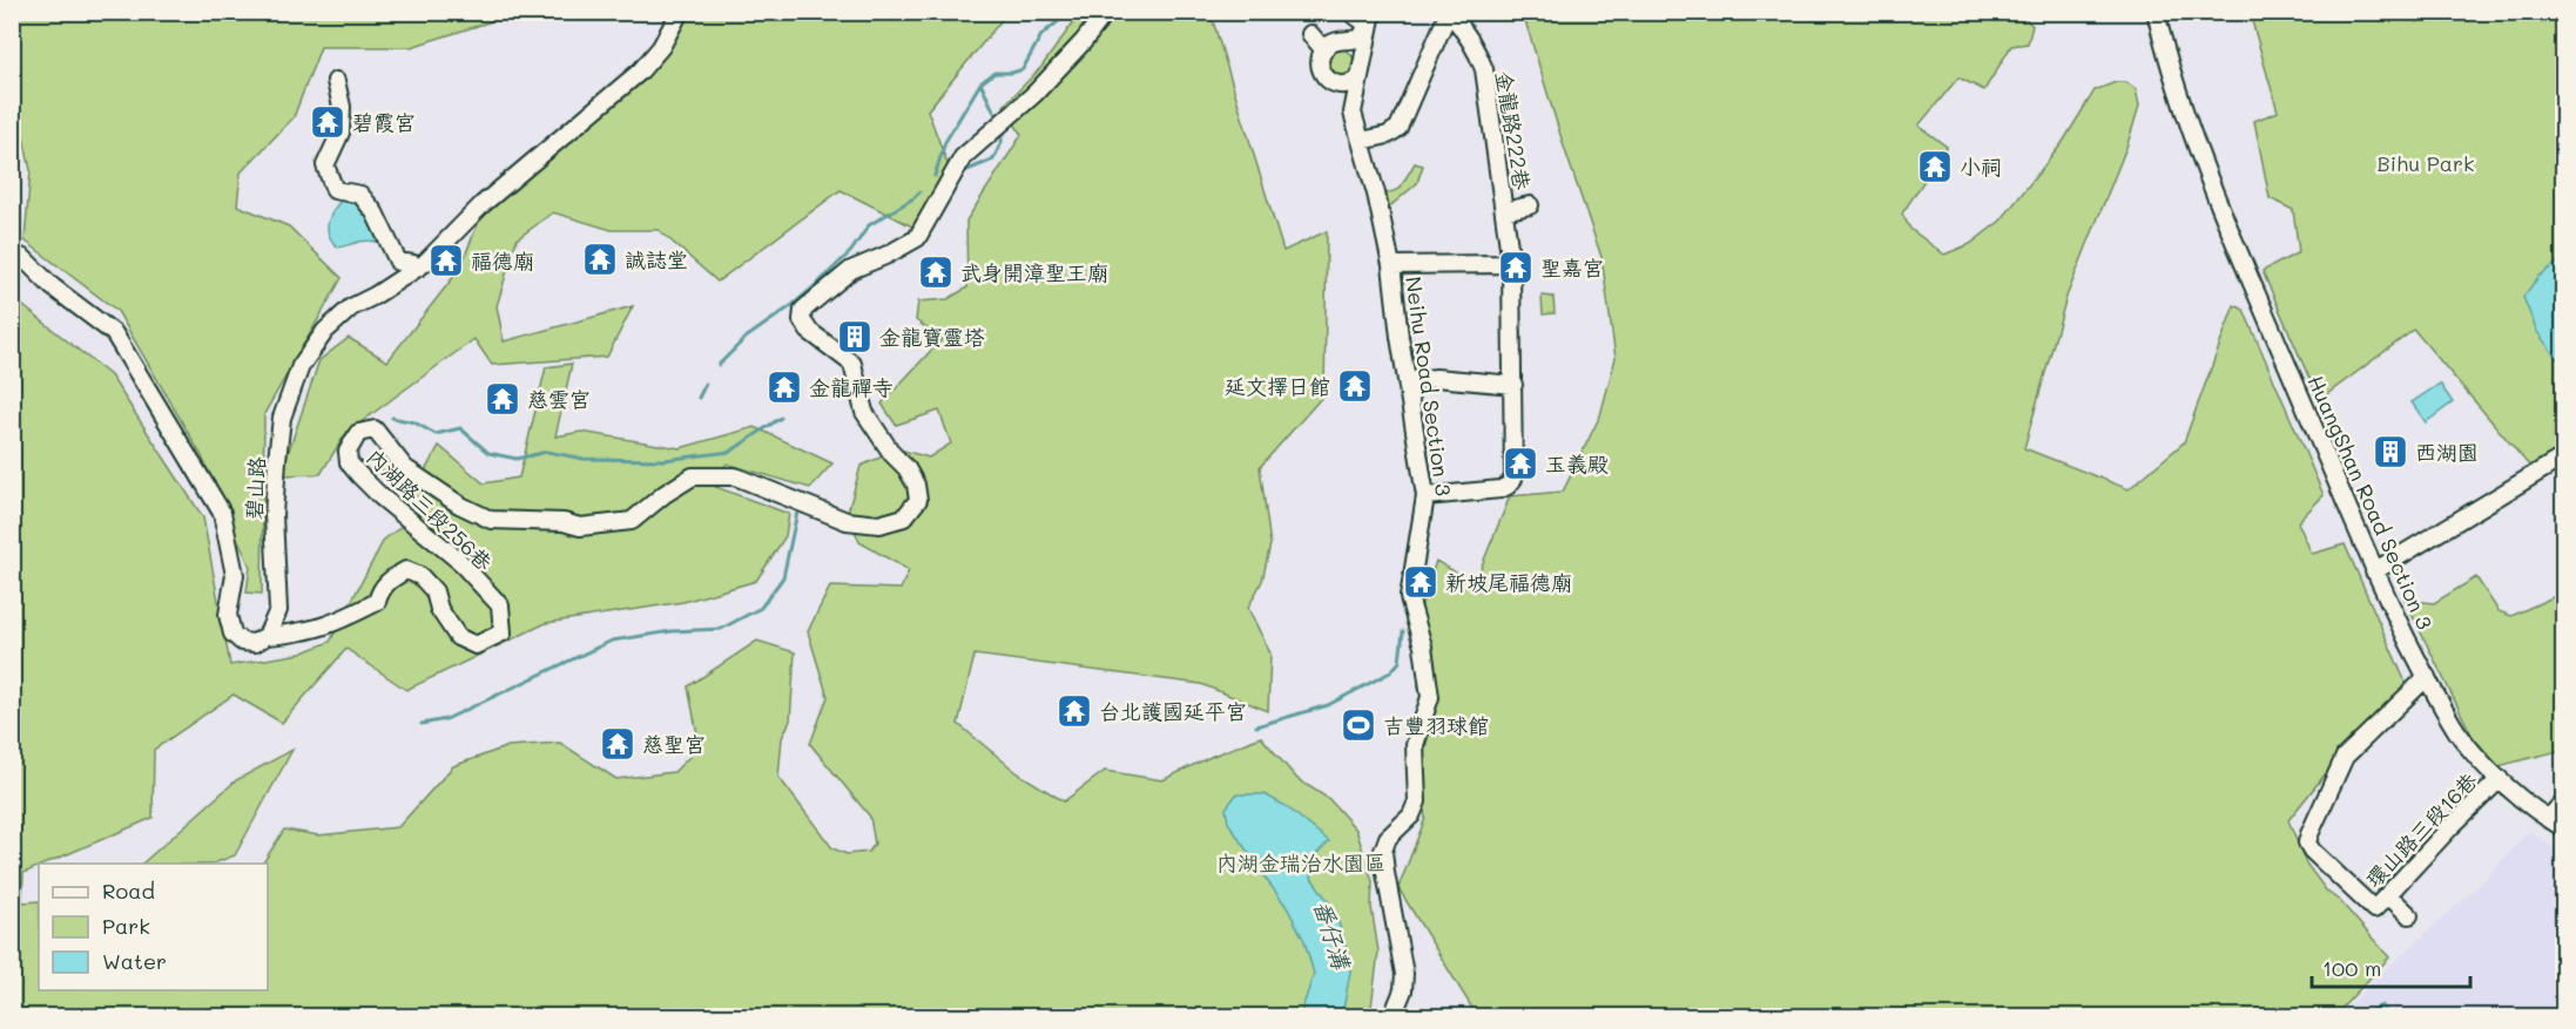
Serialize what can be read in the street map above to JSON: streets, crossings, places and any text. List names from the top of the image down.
{
  "streets": {
    "street": [
      "金龍路222巷",
      "Neihu Road Section 3",
      "碧山路",
      "HuangShan Road Section 3",
      "內湖路三段256巷",
      "環山路三段16巷"
    ]
  },
  "crossings": [
    ["金龍路222巷", "Neihu Road Section 3"],
    ["碧山路", "內湖路三段256巷"],
    ["HuangShan Road Section 3", "環山路三段16巷"]
  ],
  "water": ["番仔溝"],
  "parks": ["Bihu Park", "內湖金瑞治水園區"],
  "places": {
    "temple": [
      "碧霞宮",
      "小祠",
      "誠誌堂",
      "福德廟",
      "聖嘉宮",
      "武身開漳聖王廟",
      "延文擇日館",
      "金龍禪寺",
      "慈雲宮",
      "玉義殿",
      "新坡尾福德廟",
      "台北護國延平宮",
      "慈聖宮"
    ],
    "building": ["金龍寶靈塔", "西湖園"],
    "sports": ["吉豐羽球館"]
  },
  "legend": ["Road", "Park", "Water"],
  "scale_bar": "100 m"
}
